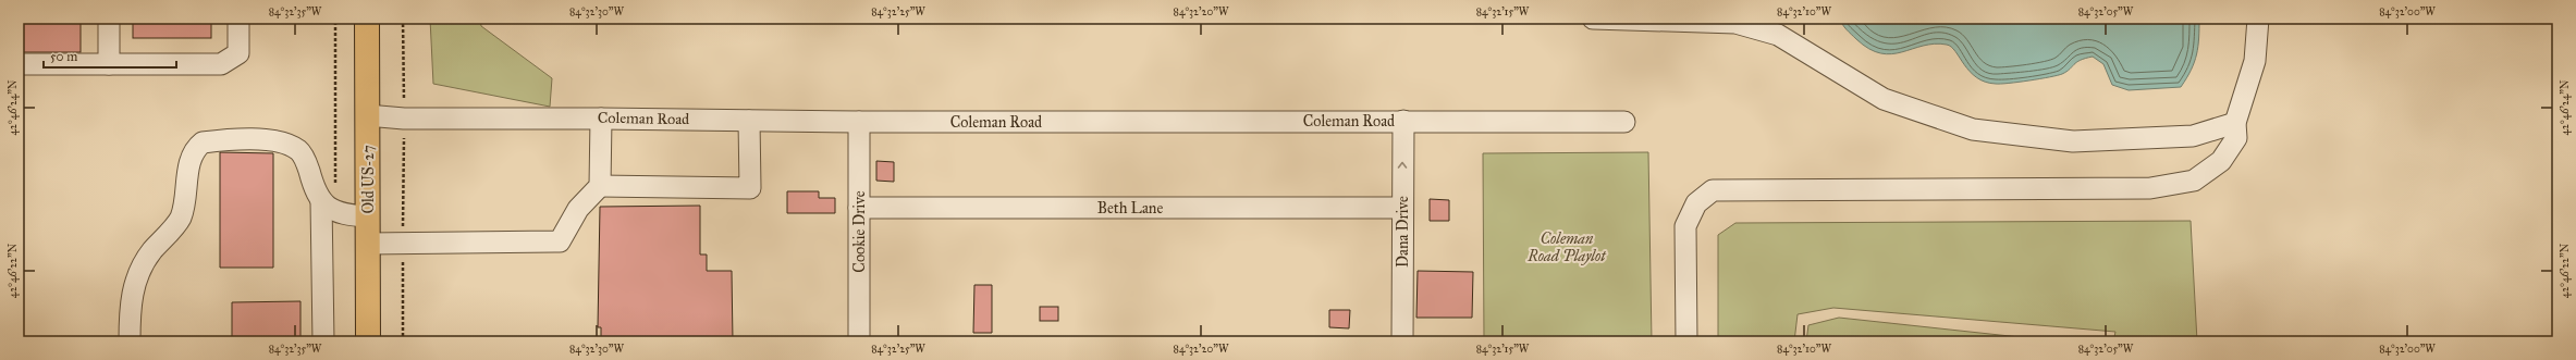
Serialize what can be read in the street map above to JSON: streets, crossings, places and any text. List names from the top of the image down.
{
  "streets": {
    "main road": ["Old US-27"],
    "street": [
      "Coleman Road",
      "Beth Lane",
      "Cookie Drive",
      "Dana Drive"
    ]
  },
  "crossings": [
    ["Coleman Road", "Old US-27"],
    ["Coleman Road", "Cookie Drive"],
    ["Coleman Road", "Dana Drive"],
    ["Beth Lane", "Cookie Drive"],
    ["Beth Lane", "Dana Drive"]
  ],
  "one_way": ["Dana Drive"],
  "parks": ["Coleman Road Playlot"],
  "scale_bar": "50 m",
  "coordinates": [
    "84°32'35\"W",
    "84°32'30\"W",
    "84°32'25\"W",
    "84°32'20\"W",
    "84°32'15\"W",
    "84°32'10\"W",
    "84°32'05\"W",
    "84°32'00\"W",
    "42°46'24\"N",
    "42°46'22\"N"
  ]
}
